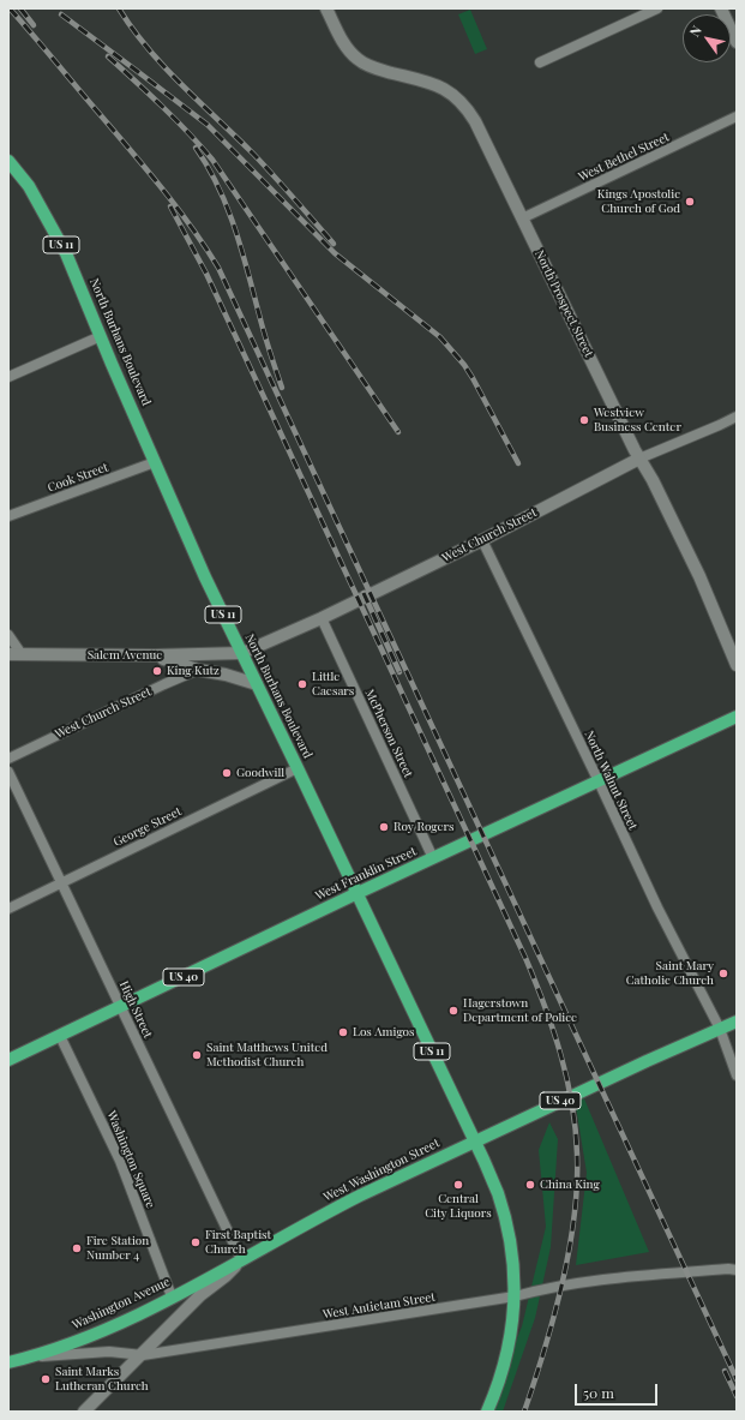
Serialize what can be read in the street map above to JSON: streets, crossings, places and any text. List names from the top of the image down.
{
  "streets": {
    "main road": [
      "US 11",
      "North Prospect Street",
      "North Burhans Boulevard",
      "West Church Street",
      "Salem Avenue",
      "West Franklin Street",
      "US 40",
      "West Washington Street",
      "Washington Avenue"
    ],
    "street": [
      "West Bethel Street",
      "Cook Street",
      "McPherson Street",
      "North Walnut Street",
      "George Street",
      "High Street",
      "Washington Square",
      "West Antietam Street"
    ]
  },
  "crossings": [
    ["West Bethel Street", "North Prospect Street"],
    ["US 11", "North Burhans Boulevard"],
    ["US 11", "West Washington Street"],
    ["US 11", "West Antietam Street"],
    ["North Prospect Street", "West Church Street"],
    ["North Burhans Boulevard", "Cook Street"],
    ["North Burhans Boulevard", "West Church Street"],
    ["North Burhans Boulevard", "Salem Avenue"],
    ["North Burhans Boulevard", "George Street"],
    ["North Burhans Boulevard", "West Franklin Street"],
    ["North Burhans Boulevard", "West Washington Street"],
    ["West Church Street", "Salem Avenue"],
    ["West Church Street", "McPherson Street"],
    ["West Church Street", "North Walnut Street"],
    ["McPherson Street", "West Franklin Street"],
    ["North Walnut Street", "West Franklin Street"],
    ["North Walnut Street", "West Washington Street"],
    ["George Street", "High Street"],
    ["West Franklin Street", "High Street"],
    ["West Franklin Street", "Washington Square"],
    ["High Street", "West Washington Street"],
    ["High Street", "Washington Avenue"],
    ["Washington Square", "Washington Avenue"],
    ["West Washington Street", "Washington Avenue"],
    ["West Washington Street", "West Antietam Street"],
    ["Washington Avenue", "West Antietam Street"]
  ],
  "places": [
    "Kings Apostolic Church of God",
    "Westview Business Center",
    "King Kutz",
    "Little Caesars",
    "Goodwill",
    "Roy Rogers",
    "Saint Mary Catholic Church",
    "Hagerstown Department of Police",
    "Los Amigos",
    "Saint Matthews United Methodist Church",
    "Central City Liquors",
    "China King",
    "First Baptist Church",
    "Fire Station Number 4",
    "Saint Marks Lutheran Church"
  ],
  "scale_bar": "50 m",
  "north": "top left"
}
